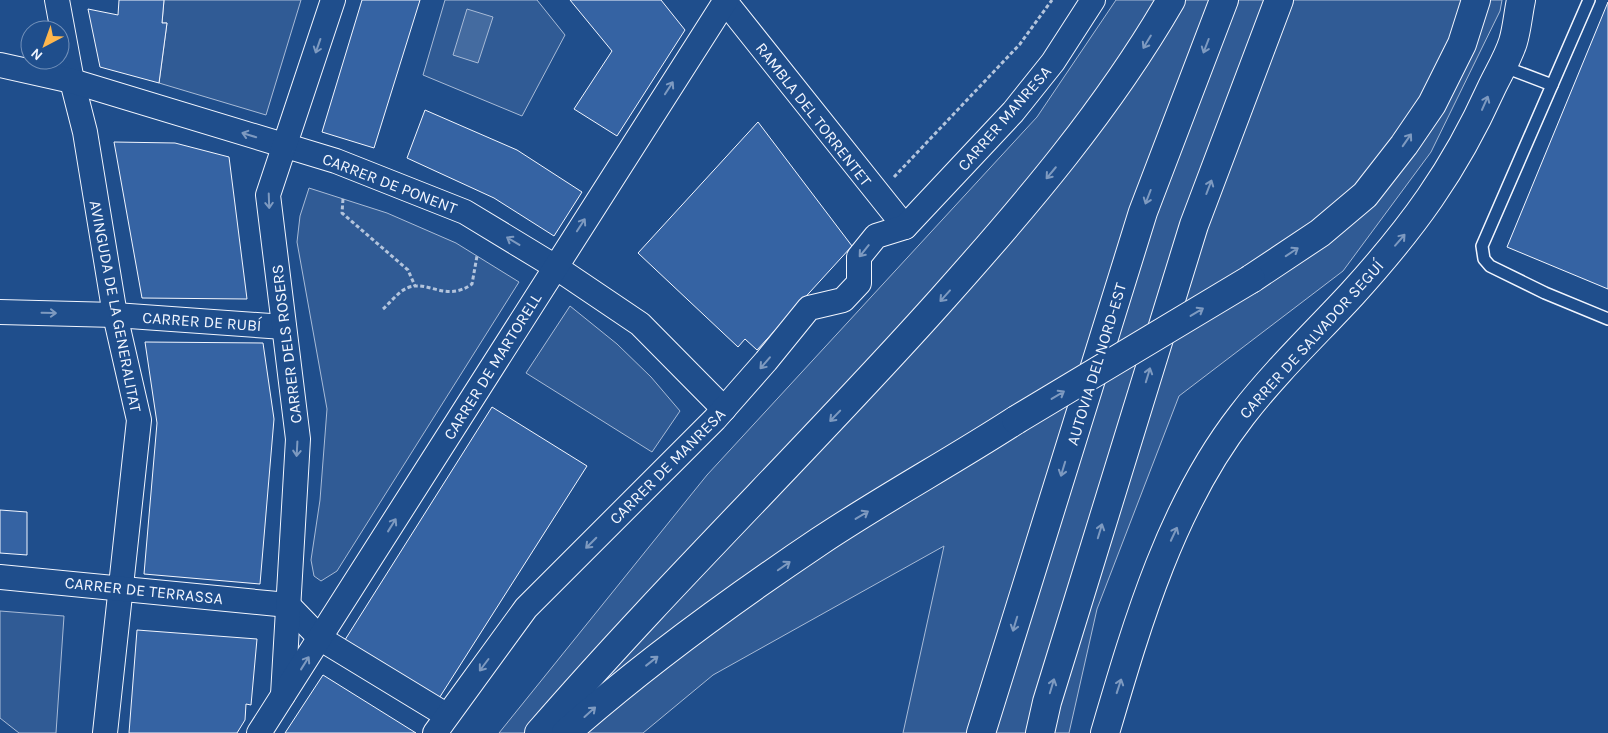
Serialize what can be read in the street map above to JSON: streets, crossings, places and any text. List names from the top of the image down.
{
  "streets": {
    "main road": ["CARRER DE SALVADOR SEGUÍ", "AUTOVIA DEL NORD-EST"],
    "street": [
      "RAMBLA DEL TORRENTET",
      "CARRER MANRESA",
      "CARRER DE PONENT",
      "AVINGUDA DE LA GENERALITAT",
      "CARRER DE RUBÍ",
      "CARRER DELS ROSERS",
      "CARRER DE MARTORELL",
      "CARRER DE MANRESA",
      "CARRER DE TERRASSA"
    ]
  },
  "crossings": [
    ["RAMBLA DEL TORRENTET", "CARRER MANRESA"],
    ["RAMBLA DEL TORRENTET", "CARRER DE MARTORELL"],
    ["RAMBLA DEL TORRENTET", "CARRER DE MANRESA"],
    ["CARRER MANRESA", "CARRER DE MANRESA"],
    ["CARRER DE PONENT", "AVINGUDA DE LA GENERALITAT"],
    ["CARRER DE PONENT", "CARRER DELS ROSERS"],
    ["CARRER DE PONENT", "CARRER DE MARTORELL"],
    ["CARRER DE PONENT", "CARRER DE MANRESA"],
    ["AVINGUDA DE LA GENERALITAT", "CARRER DE RUBÍ"],
    ["AVINGUDA DE LA GENERALITAT", "CARRER DE TERRASSA"],
    ["CARRER DE RUBÍ", "CARRER DELS ROSERS"],
    ["CARRER DELS ROSERS", "CARRER DE MARTORELL"],
    ["CARRER DELS ROSERS", "CARRER DE TERRASSA"]
  ],
  "one_way": [
    "CARRER DE PONENT",
    "CARRER DE RUBÍ",
    "CARRER DELS ROSERS",
    "CARRER DE MARTORELL",
    "CARRER DE MANRESA"
  ],
  "north": "bottom left"
}
